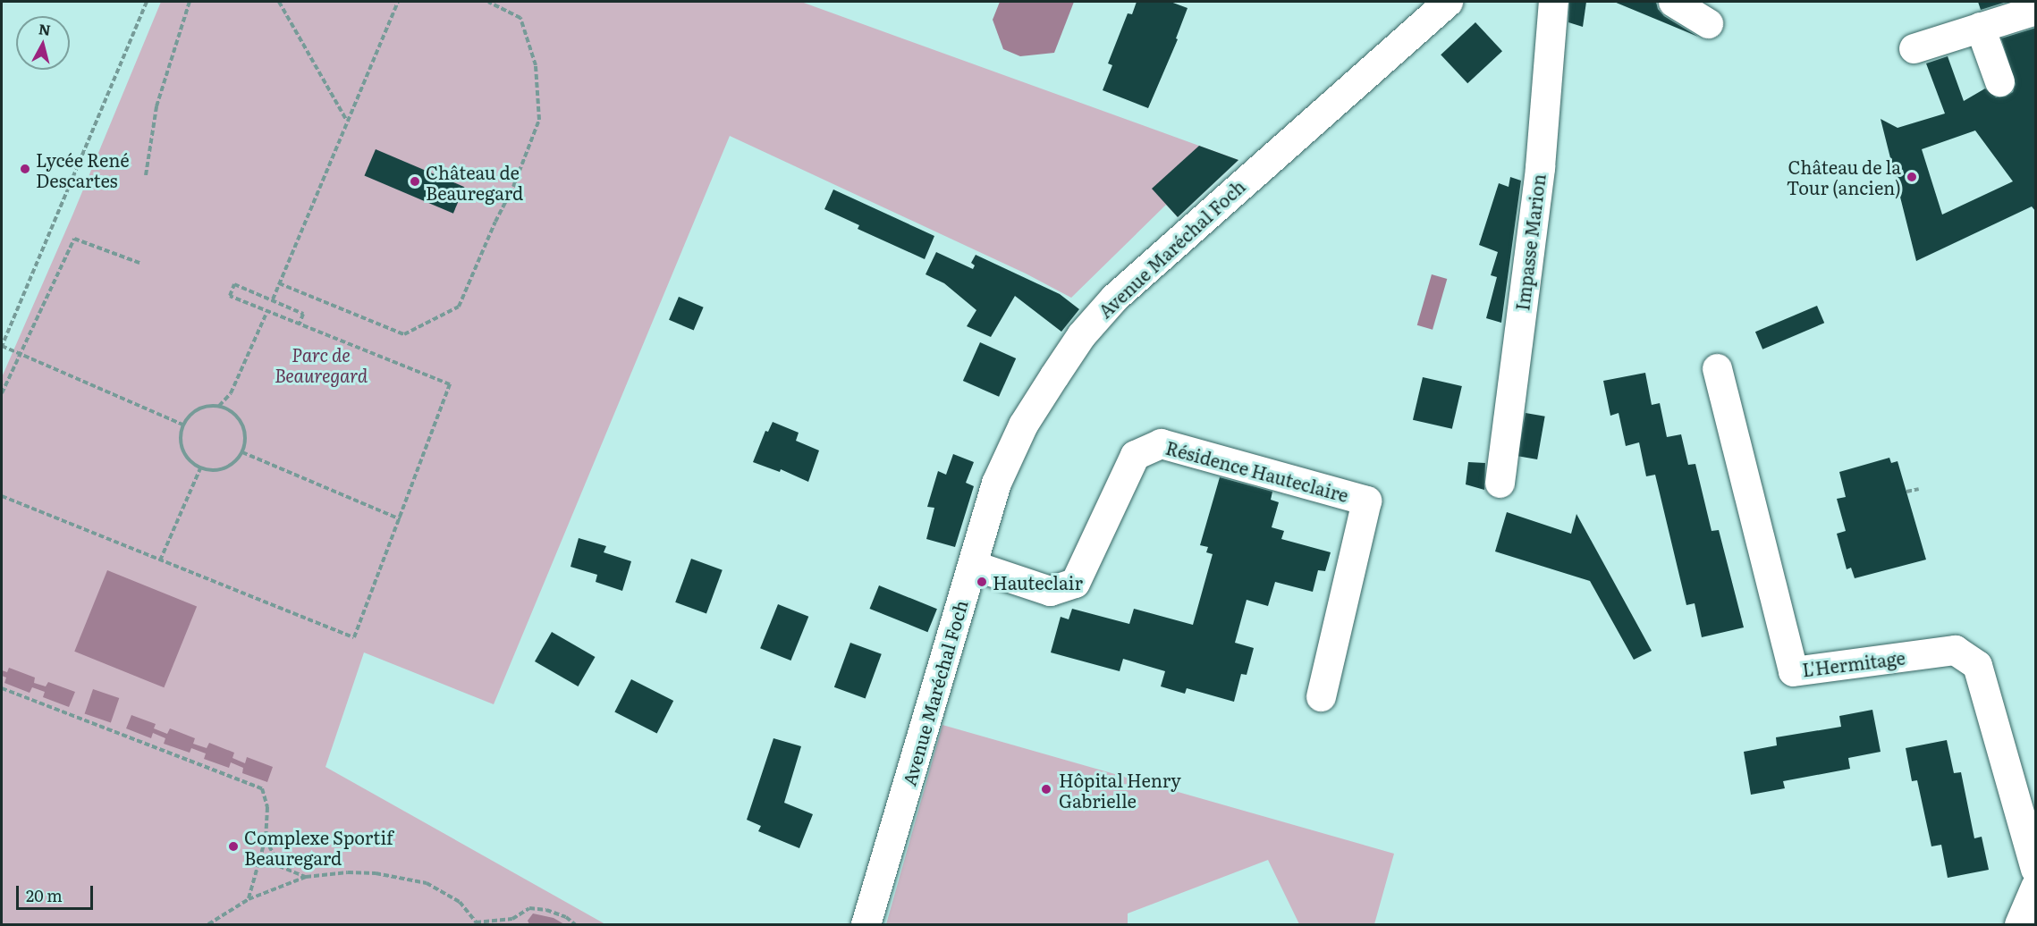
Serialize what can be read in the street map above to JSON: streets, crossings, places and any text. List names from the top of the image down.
{
  "streets": {
    "street": [
      "Impasse Marion",
      "Avenue Maréchal Foch",
      "Résidence Hauteclaire",
      "L'Hermitage"
    ]
  },
  "crossings": [
    ["Avenue Maréchal Foch", "Résidence Hauteclaire"]
  ],
  "parks": ["Parc de Beauregard"],
  "places": [
    "Lycée René Descartes",
    "Château de la Tour (ancien)",
    "Château de Beauregard",
    "Hauteclair",
    "Hôpital Henry Gabrielle",
    "Complexe Sportif Beauregard"
  ],
  "scale_bar": "20 m",
  "north": "top"
}
